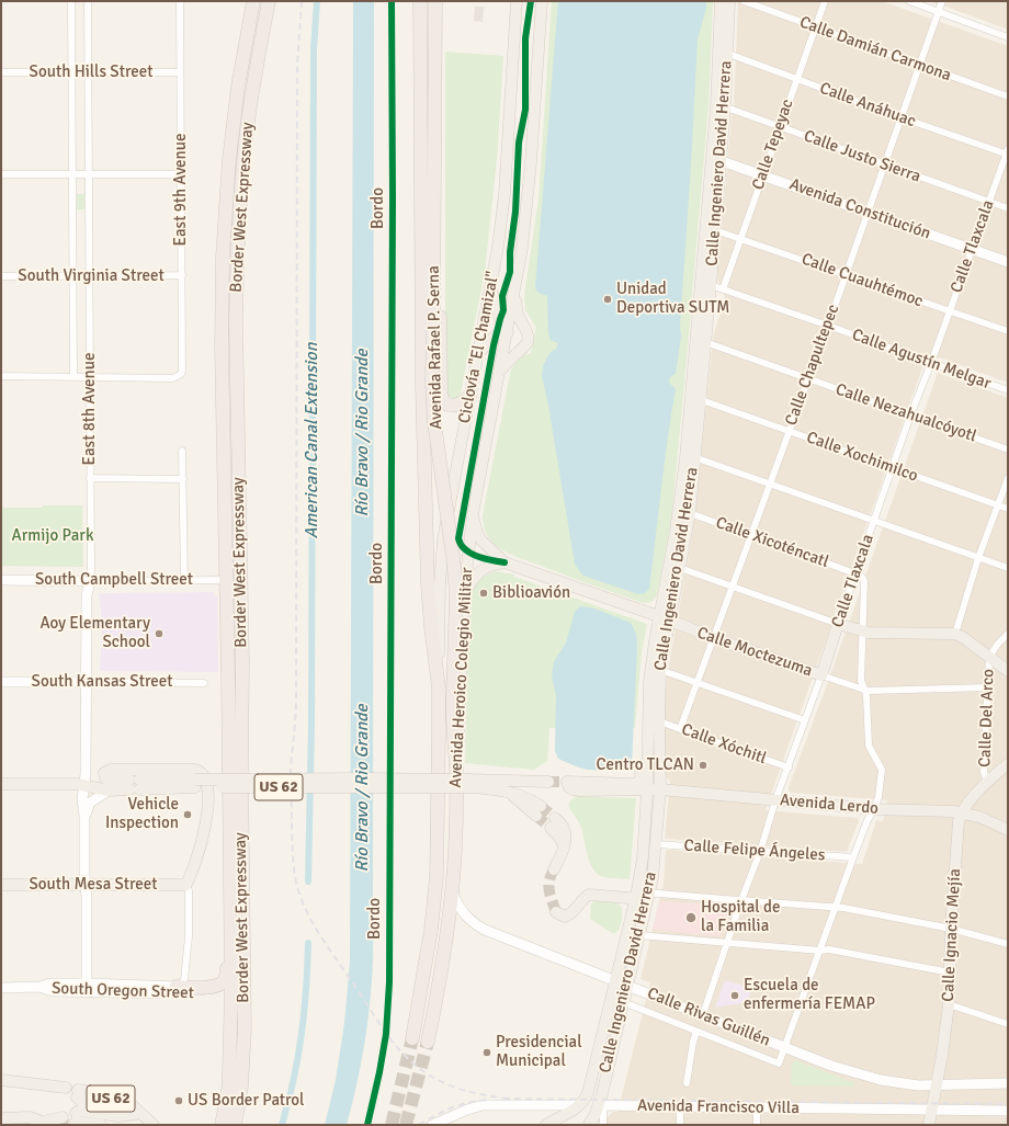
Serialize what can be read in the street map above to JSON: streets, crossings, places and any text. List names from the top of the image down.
{
  "streets": {
    "highway": ["Border West Expressway", "Avenida Rafael P. Serna", "Avenida Heroico Colegio Militar"],
    "main road": [
      "Calle Ingeniero David Herrera",
      "Calle Tlaxcala",
      "Calle Moctezuma",
      "US 62",
      "Avenida Lerdo",
      "South Mesa Street",
      "Calle Ignacio Mejía",
      "Avenida Francisco Villa"
    ],
    "street": [
      "Calle Damián Carmona",
      "South Hills Street",
      "Calle Anáhuac",
      "Calle Tepeyac",
      "Calle Justo Sierra",
      "East 9th Avenue",
      "Avenida Constitución",
      "South Virginia Street",
      "Calle Cuauhtémoc",
      "Calle Agustín Melgar",
      "Calle Chapultepec",
      "East 8th Avenue",
      "Calle Nezahualcóyotl",
      "Calle Xochimilco",
      "Calle Xicoténcatl",
      "South Campbell Street",
      "South Kansas Street",
      "Calle Del Arco",
      "Calle Xóchitl",
      "Calle Felipe Ángeles",
      "South Oregon Street",
      "Calle Rivas Guillén"
    ],
    "cycle path": ["Bordo", "Ciclovía \"El Chamizal\""]
  },
  "crossings": [
    ["Calle Damián Carmona", "Calle Tepeyac"],
    ["Calle Damián Carmona", "Calle Chapultepec"],
    ["South Hills Street", "East 9th Avenue"],
    ["South Hills Street", "East 8th Avenue"],
    ["Calle Anáhuac", "Calle Tepeyac"],
    ["Calle Anáhuac", "Calle Ingeniero David Herrera"],
    ["Calle Anáhuac", "Calle Tlaxcala"],
    ["Calle Anáhuac", "Calle Chapultepec"],
    ["Calle Tepeyac", "Calle Justo Sierra"],
    ["Calle Tepeyac", "Avenida Constitución"],
    ["Calle Tepeyac", "Calle Cuauhtémoc"],
    ["Calle Tepeyac", "Calle Agustín Melgar"],
    ["Calle Justo Sierra", "Calle Ingeniero David Herrera"],
    ["Calle Justo Sierra", "Calle Tlaxcala"],
    ["Calle Justo Sierra", "Calle Chapultepec"],
    ["Calle Ingeniero David Herrera", "Avenida Constitución"],
    ["Calle Ingeniero David Herrera", "Calle Cuauhtémoc"],
    ["Calle Ingeniero David Herrera", "Calle Agustín Melgar"],
    ["Calle Ingeniero David Herrera", "Calle Nezahualcóyotl"],
    ["Calle Ingeniero David Herrera", "Calle Xochimilco"],
    ["Calle Ingeniero David Herrera", "Calle Xicoténcatl"],
    ["Calle Ingeniero David Herrera", "Calle Moctezuma"],
    ["Calle Ingeniero David Herrera", "Calle Xóchitl"],
    ["Calle Ingeniero David Herrera", "Avenida Lerdo"],
    ["Calle Ingeniero David Herrera", "Calle Felipe Ángeles"],
    ["Calle Ingeniero David Herrera", "Calle Rivas Guillén"],
    ["Calle Ingeniero David Herrera", "Avenida Francisco Villa"],
    ["East 9th Avenue", "South Virginia Street"],
    ["East 9th Avenue", "East 8th Avenue"],
    ["Avenida Constitución", "Calle Tlaxcala"],
    ["Avenida Constitución", "Calle Chapultepec"],
    ["Calle Tlaxcala", "Calle Cuauhtémoc"],
    ["Calle Tlaxcala", "Calle Agustín Melgar"],
    ["Calle Tlaxcala", "Calle Nezahualcóyotl"],
    ["Calle Tlaxcala", "Calle Xochimilco"],
    ["Calle Tlaxcala", "Calle Xicoténcatl"],
    ["Calle Tlaxcala", "Calle Moctezuma"],
    ["Calle Tlaxcala", "Calle Xóchitl"],
    ["Calle Tlaxcala", "Avenida Lerdo"],
    ["Calle Tlaxcala", "Calle Felipe Ángeles"],
    ["Calle Tlaxcala", "Calle Rivas Guillén"],
    ["South Virginia Street", "East 8th Avenue"],
    ["Calle Cuauhtémoc", "Calle Chapultepec"],
    ["Avenida Rafael P. Serna", "Avenida Heroico Colegio Militar"],
    ["Calle Agustín Melgar", "Calle Chapultepec"],
    ["Calle Chapultepec", "Calle Nezahualcóyotl"],
    ["Calle Chapultepec", "Calle Xochimilco"],
    ["Calle Chapultepec", "Calle Xicoténcatl"],
    ["Calle Chapultepec", "Calle Moctezuma"],
    ["Calle Chapultepec", "Calle Xóchitl"],
    ["East 8th Avenue", "South Campbell Street"],
    ["East 8th Avenue", "South Kansas Street"],
    ["East 8th Avenue", "US 62"],
    ["East 8th Avenue", "South Mesa Street"],
    ["East 8th Avenue", "South Oregon Street"],
    ["Calle Moctezuma", "Avenida Heroico Colegio Militar"],
    ["Calle Moctezuma", "Calle Del Arco"],
    ["Avenida Heroico Colegio Militar", "Calle Rivas Guillén"],
    ["Calle Del Arco", "Calle Ignacio Mejía"],
    ["Avenida Lerdo", "Calle Ignacio Mejía"],
    ["Calle Ignacio Mejía", "Calle Rivas Guillén"],
    ["Calle Ignacio Mejía", "Avenida Francisco Villa"]
  ],
  "water": ["Río Bravo / Rio Grande", "American Canal Extension"],
  "parks": ["Armijo Park"],
  "places": [
    "Unidad Deportiva SUTM",
    "Biblioavión",
    "Aoy Elementary School",
    "Centro TLCAN",
    "Vehicle Inspection",
    "Hospital de la Familia",
    "Escuela de enfermería FEMAP",
    "Presidencial Municipal",
    "US Border Patrol"
  ]
}
